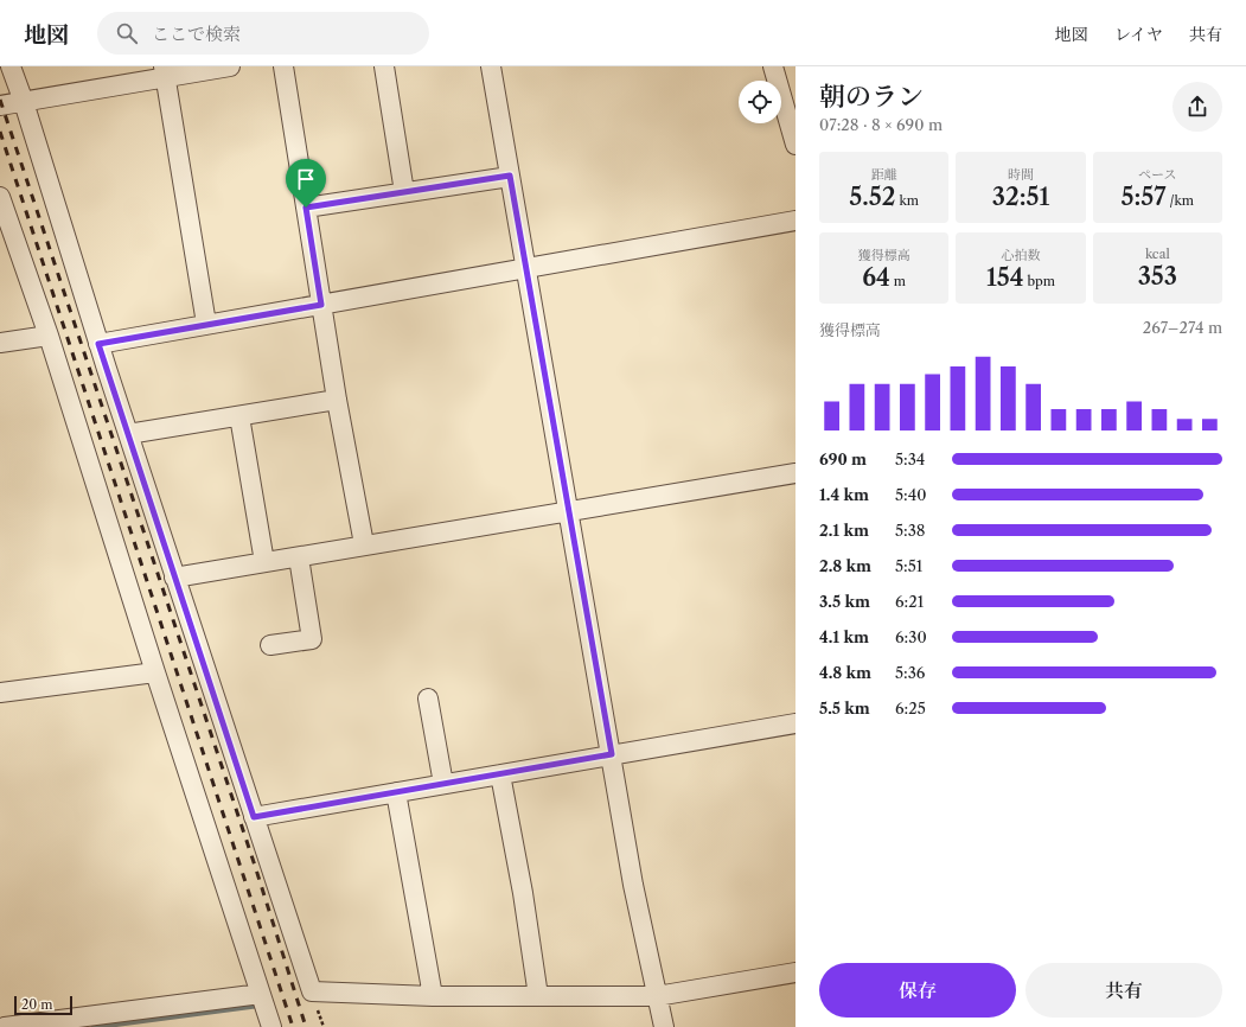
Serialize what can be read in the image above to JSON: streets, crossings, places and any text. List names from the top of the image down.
{
  "scale_bar": "20 m",
  "page": {
    "header": "地図",
    "search": "ここで検索",
    "nav": ["地図", "レイヤ", "共有"],
    "heading": ["朝のラン", "07:28 · 8 × 690 m"],
    "stats": [
      ["距離", "5.52 km"],
      ["時間", "32:51"],
      ["ペース", "5:57 /km"],
      ["獲得標高", "64 m"],
      ["心拍数", "154 bpm"],
      ["kcal", "353"]
    ],
    "chart": ["獲得標高", "267–274 m"],
    "list": [
      {
        "name": "690 m",
        "note": "5:34"
      },
      {
        "name": "1.4 km",
        "note": "5:40"
      },
      {
        "name": "2.1 km",
        "note": "5:38"
      },
      {
        "name": "2.8 km",
        "note": "5:51"
      },
      {
        "name": "3.5 km",
        "note": "6:21"
      },
      {
        "name": "4.1 km",
        "note": "6:30"
      },
      {
        "name": "4.8 km",
        "note": "5:36"
      },
      {
        "name": "5.5 km",
        "note": "6:25"
      }
    ],
    "buttons": ["保存", "共有"],
    "scale": "20 m"
  }
}
